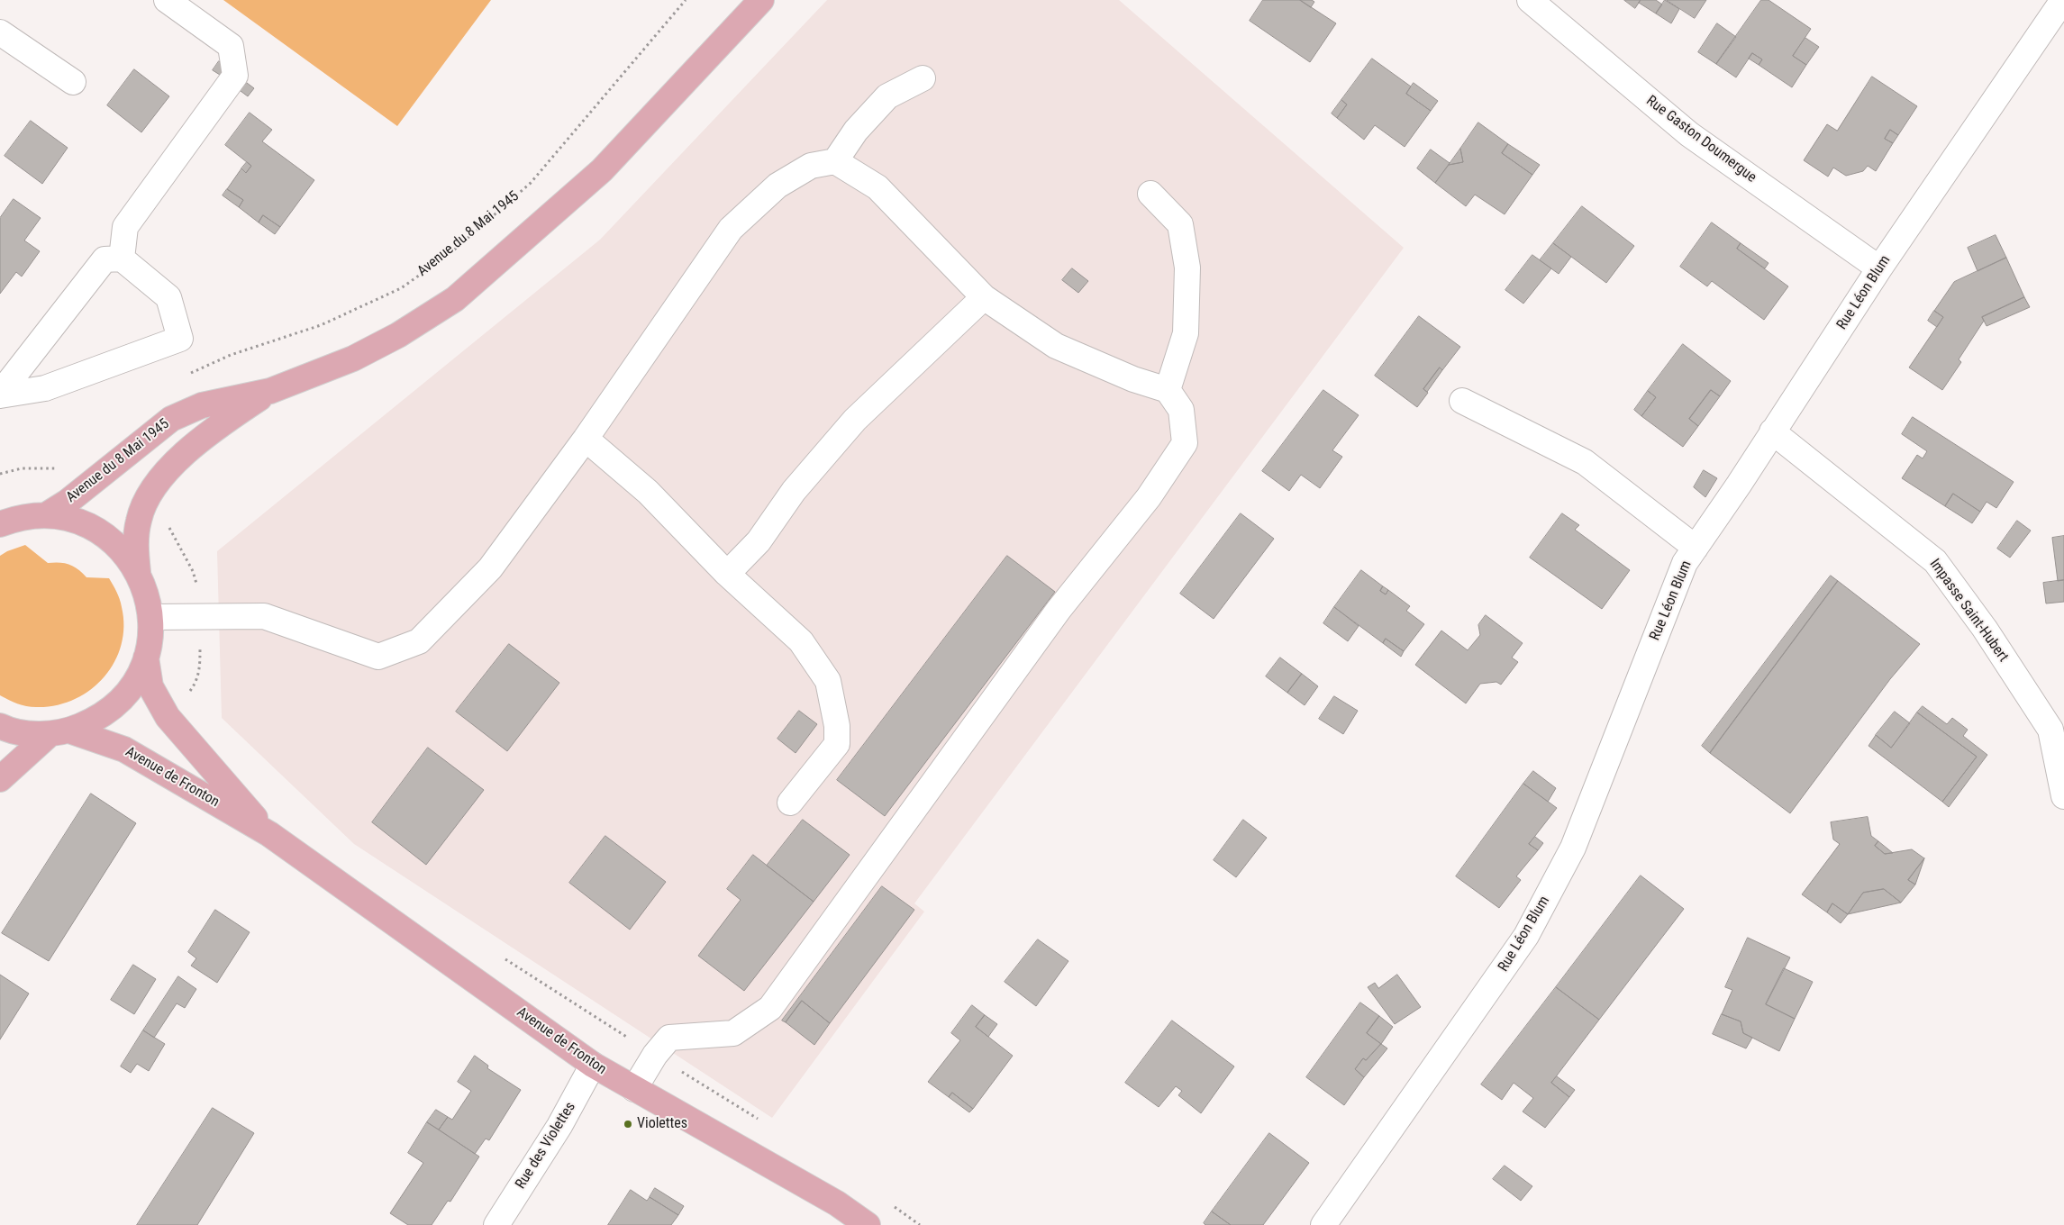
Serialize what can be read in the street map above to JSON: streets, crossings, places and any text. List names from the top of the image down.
{
  "streets": {
    "main road": ["Avenue du 8 Mai 1945", "Avenue de Fronton"],
    "street": [
      "Rue Gaston Doumergue",
      "Rue Léon Blum",
      "Impasse Saint-Hubert",
      "Rue des Violettes"
    ]
  },
  "crossings": [
    ["Rue Gaston Doumergue", "Rue Léon Blum"],
    ["Avenue du 8 Mai 1945", "Avenue de Fronton"],
    ["Rue Léon Blum", "Impasse Saint-Hubert"],
    ["Avenue de Fronton", "Rue des Violettes"]
  ],
  "places": ["Violettes"]
}
